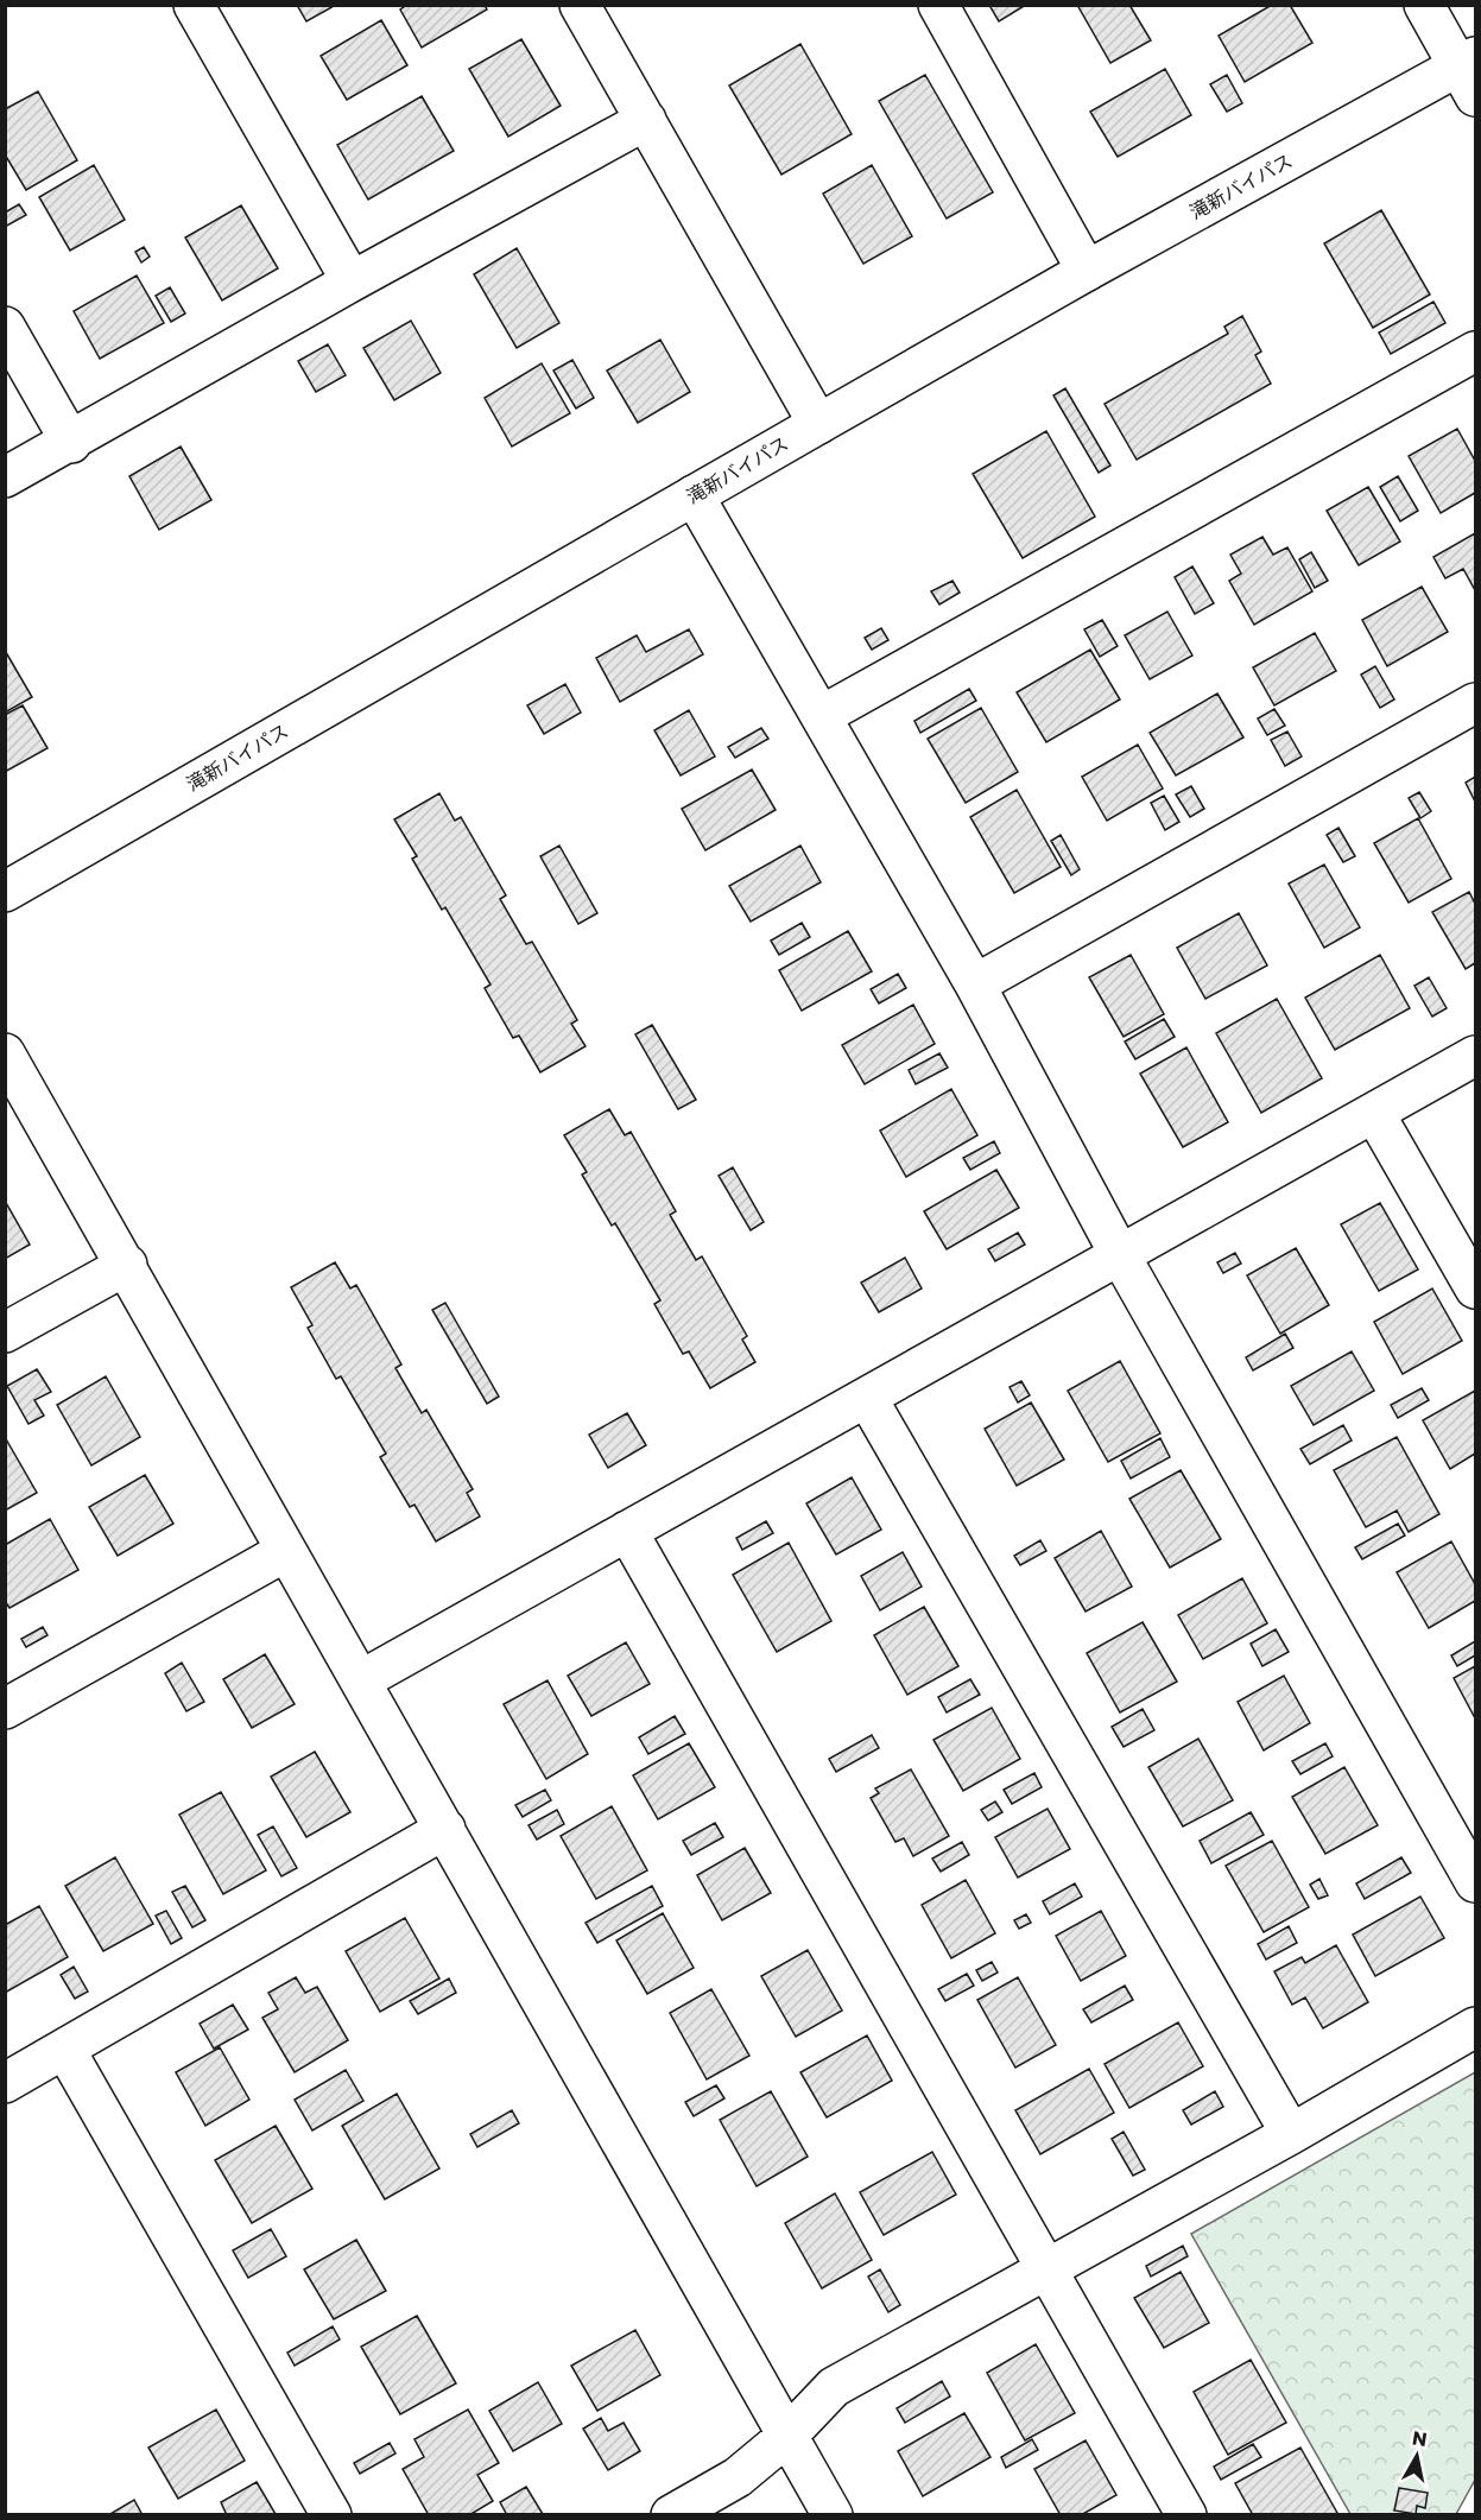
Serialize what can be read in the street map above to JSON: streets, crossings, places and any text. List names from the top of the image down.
{
  "streets": {
    "main road": ["滝新バイパス"]
  },
  "north": "top"
}
